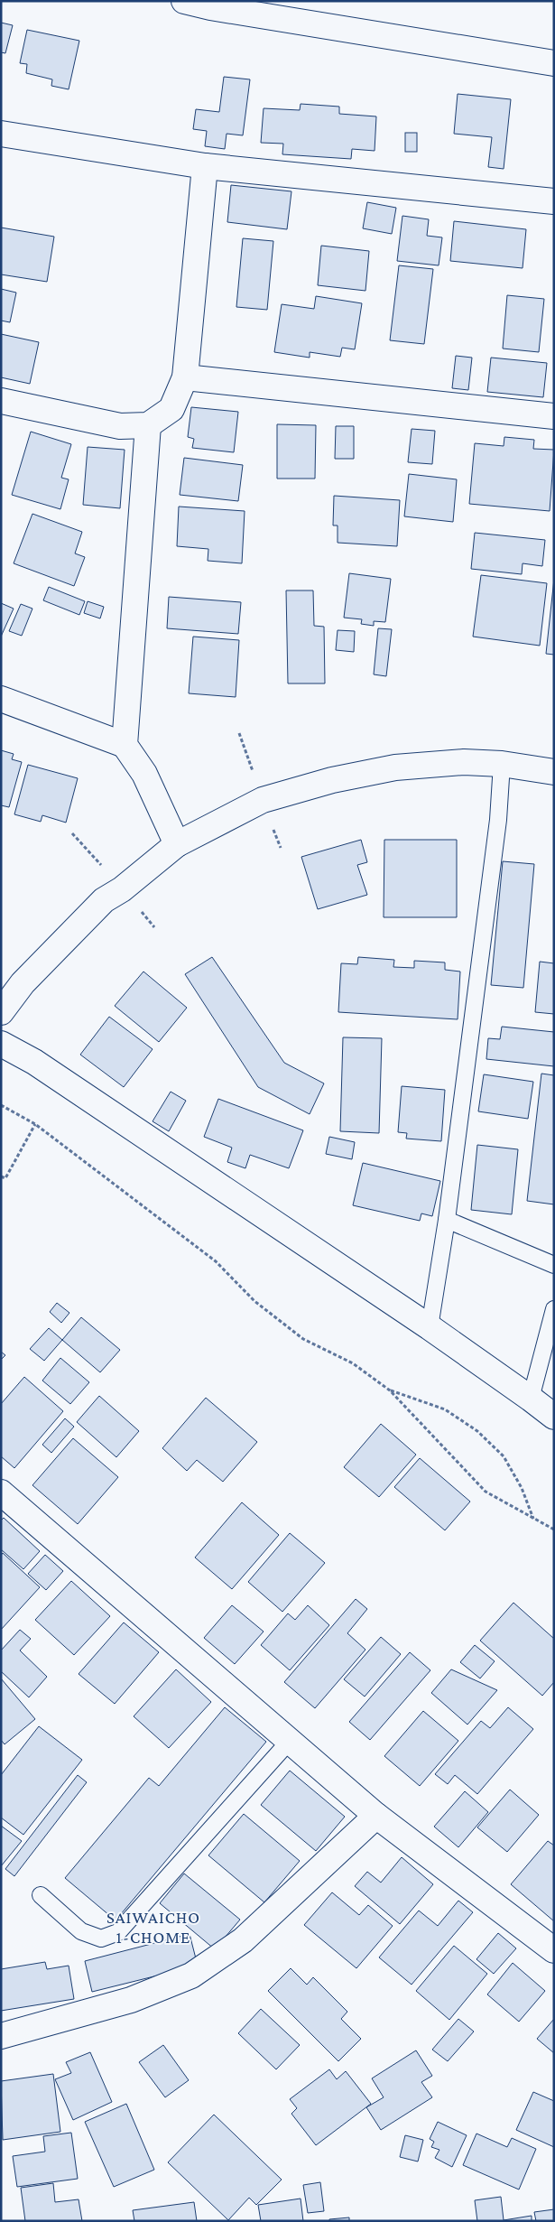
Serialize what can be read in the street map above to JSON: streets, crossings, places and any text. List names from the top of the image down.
{
  "districts": ["SAIWAICHO 1-CHOME"]
}
